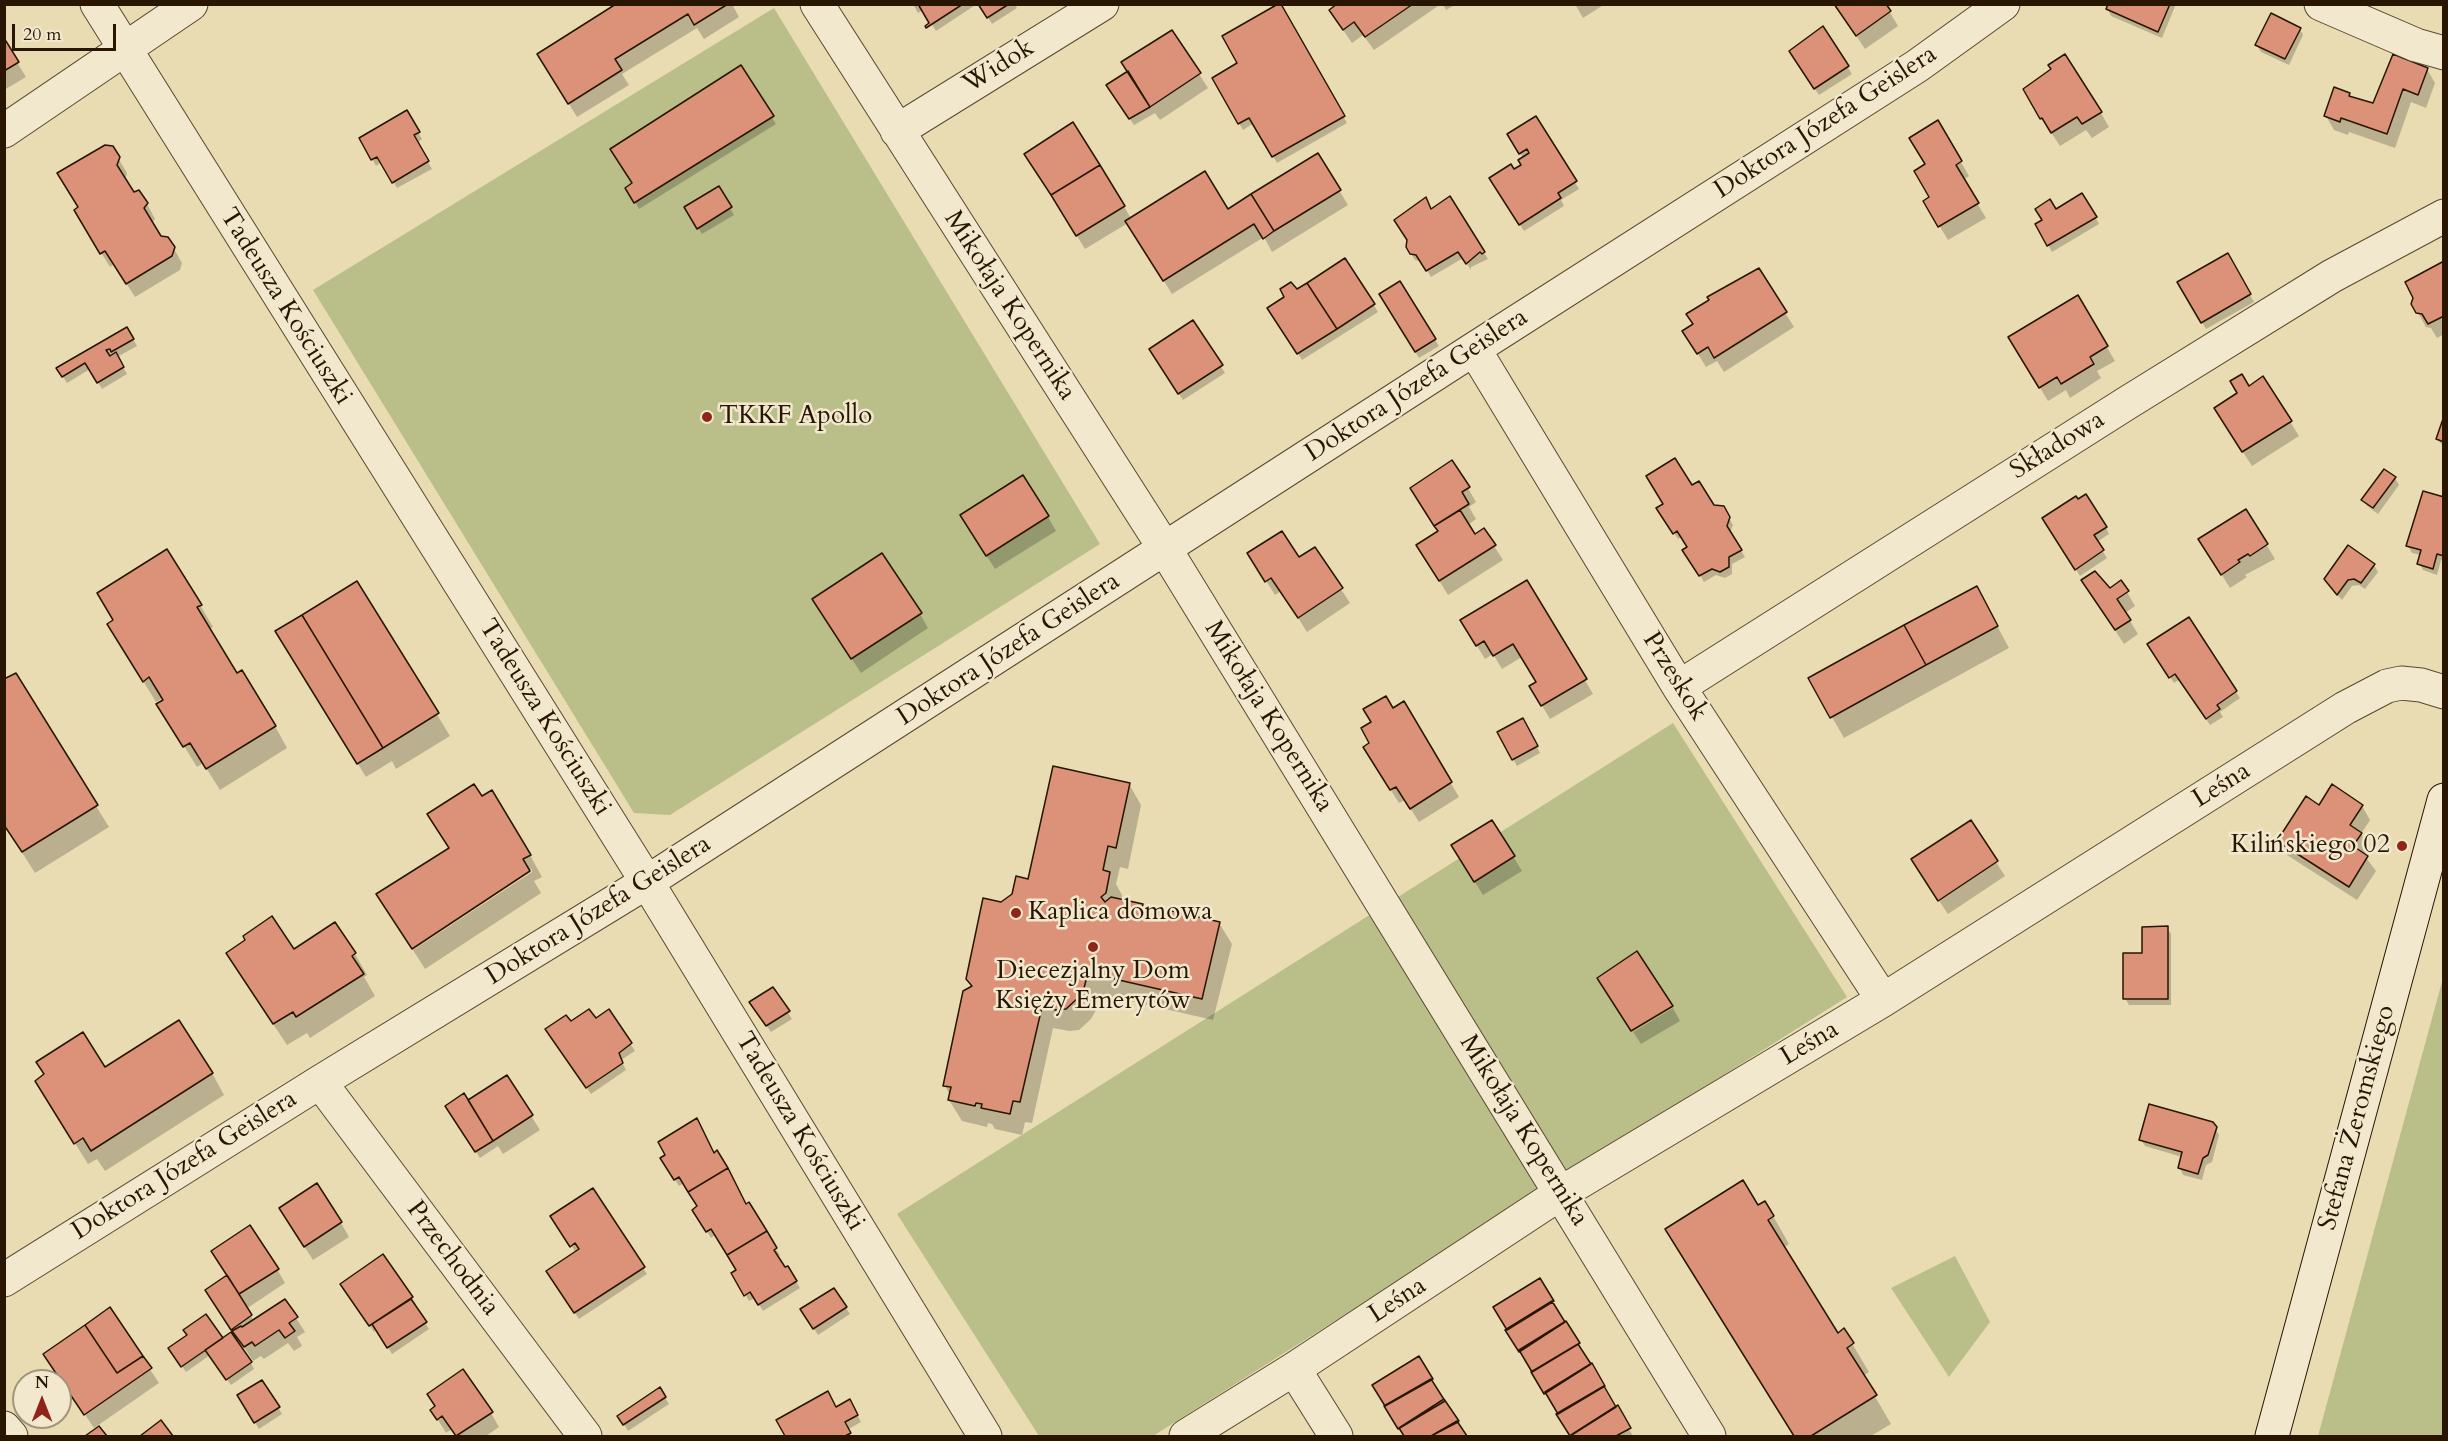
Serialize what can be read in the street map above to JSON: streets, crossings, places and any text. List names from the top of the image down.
{
  "streets": {
    "street": [
      "Widok",
      "Doktora Józefa Geislera",
      "Mikołaja Kopernika",
      "Tadeusza Kościuszki",
      "Składowa",
      "Przeskok",
      "Leśna",
      "Stefana Żeromskiego",
      "Przechodnia"
    ]
  },
  "crossings": [
    ["Widok", "Mikołaja Kopernika"],
    ["Doktora Józefa Geislera", "Mikołaja Kopernika"],
    ["Doktora Józefa Geislera", "Tadeusza Kościuszki"],
    ["Doktora Józefa Geislera", "Przeskok"],
    ["Doktora Józefa Geislera", "Przechodnia"],
    ["Mikołaja Kopernika", "Leśna"],
    ["Składowa", "Przeskok"],
    ["Przeskok", "Leśna"]
  ],
  "places": [
    "TKKF Apollo",
    "Kilińskiego 02",
    "Kaplica domowa",
    "Diecezjalny Dom Księży Emerytów"
  ],
  "scale_bar": "20 m",
  "north": "top"
}
